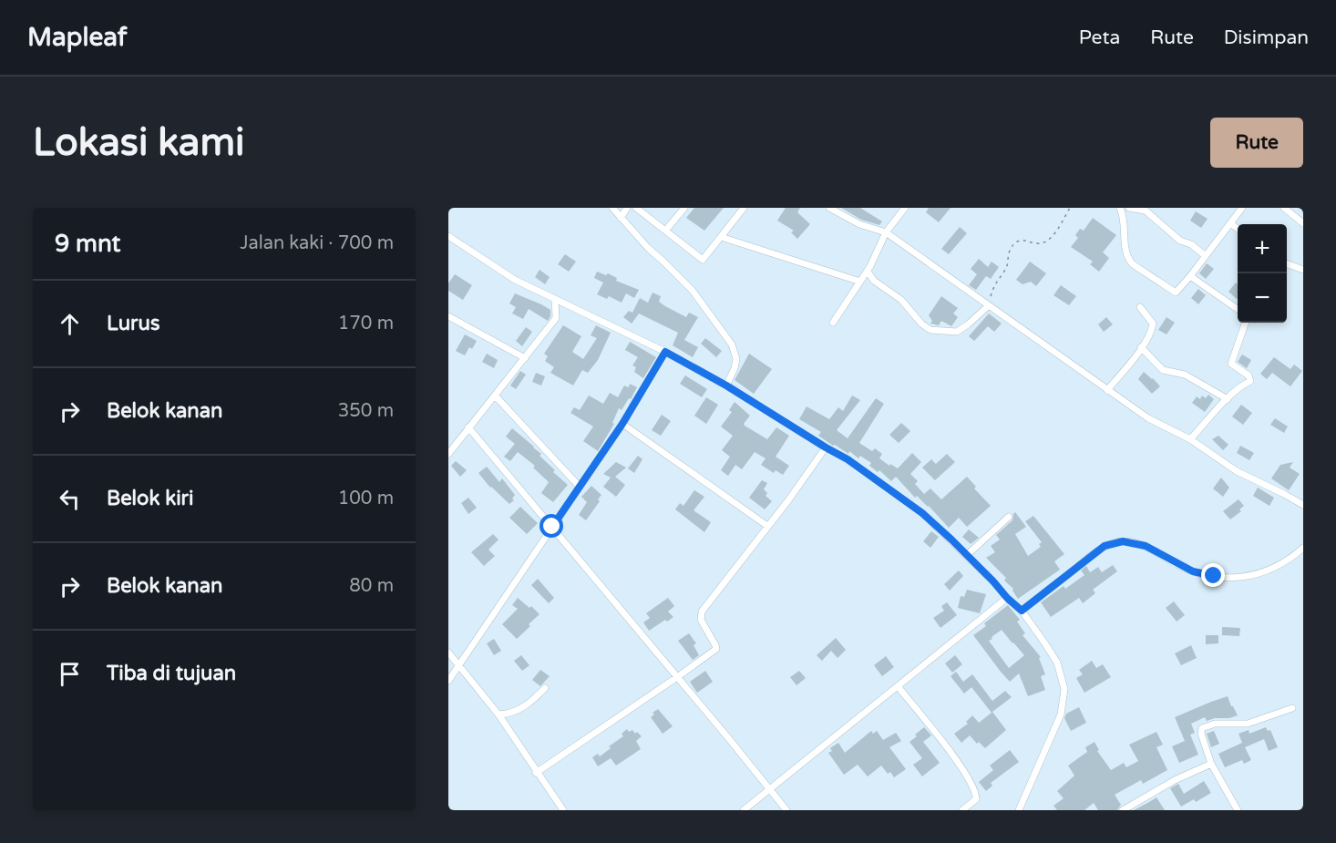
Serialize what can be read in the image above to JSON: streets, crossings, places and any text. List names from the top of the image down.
{
  "page": {
    "header": "Mapleaf",
    "nav": ["Peta", "Rute", "Disimpan"],
    "buttons": "Rute",
    "title": "Lokasi kami",
    "heading": ["9 mnt", "Jalan kaki · 700 m"],
    "map_buttons": ["+", "−"],
    "list": [
      ["Lurus", "170 m"],
      ["Belok kanan", "350 m"],
      ["Belok kiri", "100 m"],
      ["Belok kanan", "80 m"],
      "Tiba di tujuan"
    ]
  }
}
